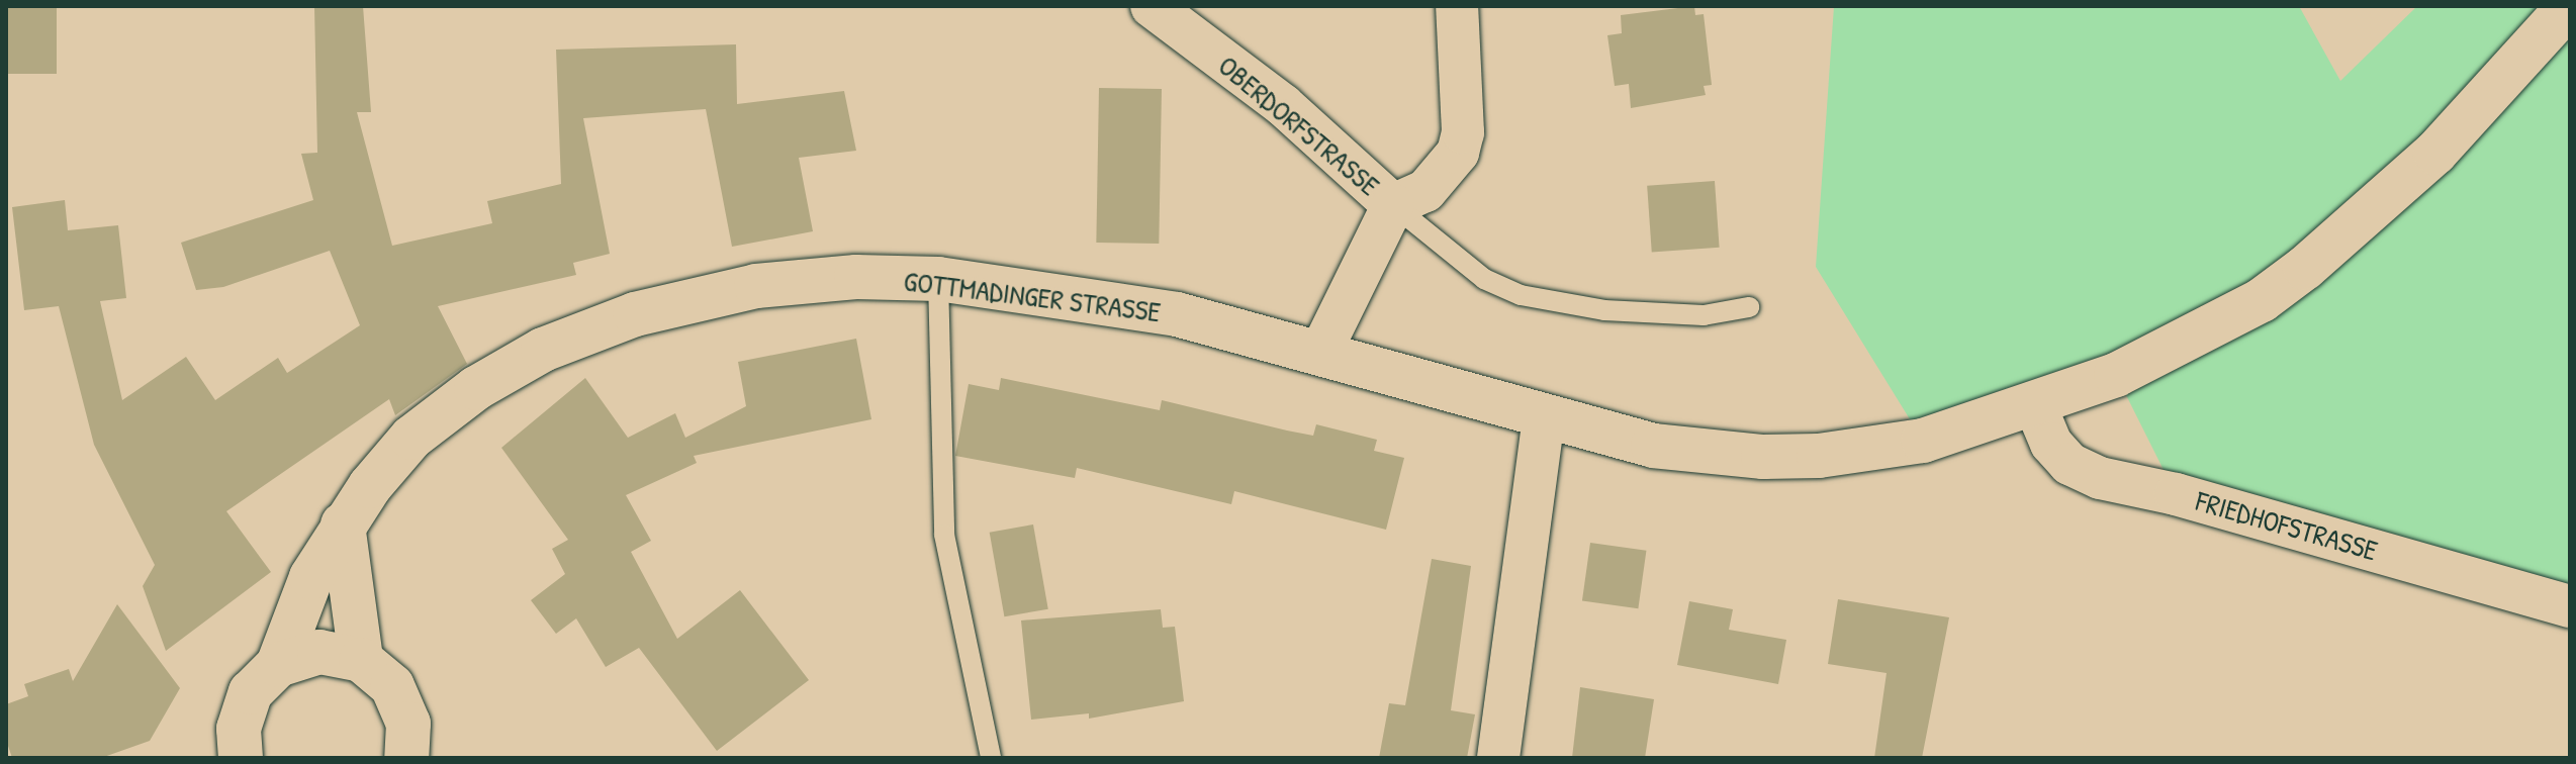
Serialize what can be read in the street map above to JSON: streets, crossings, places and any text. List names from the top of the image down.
{
  "streets": {
    "main road": ["GOTTMADINGER STRASSE"],
    "street": ["OBERDORFSTRASSE", "FRIEDHOFSTRASSE"]
  },
  "crossings": [
    ["OBERDORFSTRASSE", "GOTTMADINGER STRASSE"],
    ["GOTTMADINGER STRASSE", "FRIEDHOFSTRASSE"]
  ]
}
